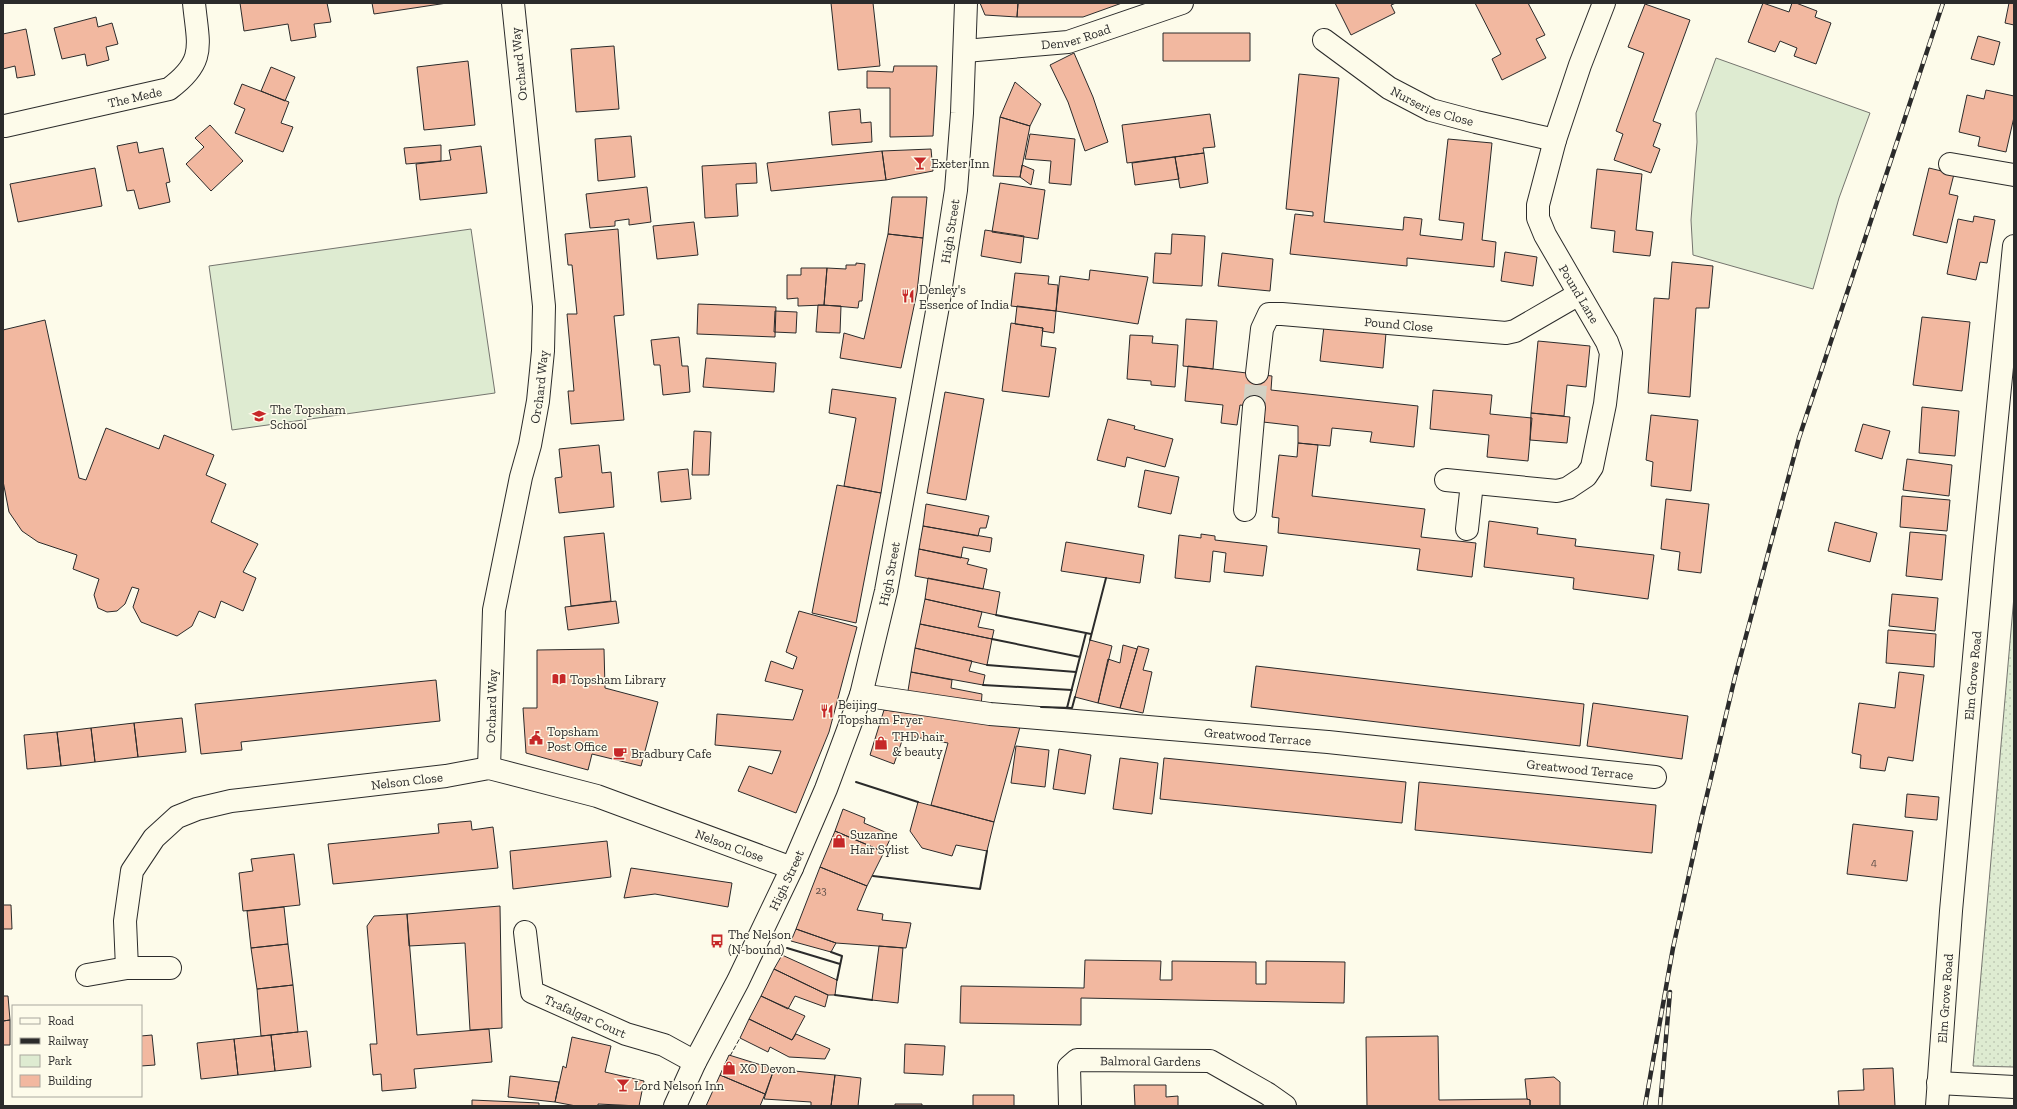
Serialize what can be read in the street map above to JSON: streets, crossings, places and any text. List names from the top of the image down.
{
  "streets": {
    "street": [
      "Denver Road",
      "Orchard Way",
      "The Mede",
      "Nurseries Close",
      "High Street",
      "Pound Lane",
      "Pound Close",
      "Elm Grove Road",
      "Greatwood Terrace",
      "Nelson Close",
      "Trafalgar Court",
      "Balmoral Gardens"
    ]
  },
  "crossings": [
    ["Denver Road", "High Street"],
    ["Orchard Way", "Nelson Close"],
    ["Nurseries Close", "Pound Lane"],
    ["High Street", "Greatwood Terrace"],
    ["High Street", "Nelson Close"],
    ["High Street", "Trafalgar Court"],
    ["Pound Lane", "Pound Close"]
  ],
  "places": {
    "bar": ["Exeter Inn", "Lord Nelson Inn"],
    "restaurant": ["Denley's Essence of India", "Beijing Topsham Fryer"],
    "school or university": ["The Topsham School"],
    "library": ["Topsham Library"],
    "public building": ["Topsham Post Office"],
    "shop": ["THD hair & beauty", "Suzanne Hair Sylist", "XO Devon"],
    "cafe": ["Bradbury Cafe"],
    "bus stop": ["The Nelson (N-bound)"]
  },
  "house_numbers": ["4", "23"],
  "legend": [
    "Road",
    "Railway",
    "Park",
    "Building"
  ]
}
